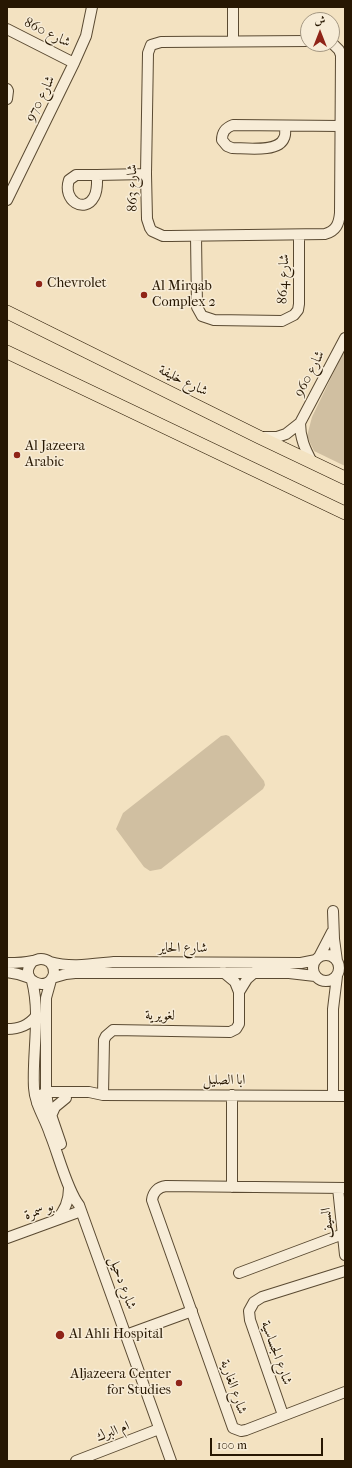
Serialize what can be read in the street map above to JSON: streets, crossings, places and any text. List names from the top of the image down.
{
  "streets": {
    "main road": ["شارع خليفة"],
    "street": [
      "شارع 860",
      "شارع 970",
      "شارع 863",
      "شارع 864",
      "شارع 960",
      "شارع الحاير",
      "لغويرية",
      "ابا الصليل",
      "بو سمرة",
      "السيف",
      "شارع دحيل",
      "شارع الجساسية",
      "شارع الغارية",
      "ام البرك"
    ]
  },
  "crossings": [
    ["شارع 860", "شارع 970"],
    ["شارع 863", "شارع 864"],
    ["شارع 960", "شارع خليفة"],
    ["شارع الحاير", "شارع دحيل"],
    ["لغويرية", "ابا الصليل"],
    ["ابا الصليل", "شارع دحيل"],
    ["بو سمرة", "شارع دحيل"],
    ["السيف", "شارع الغارية"],
    ["شارع دحيل", "ام البرك"],
    ["شارع الجساسية", "شارع الغارية"]
  ],
  "places": [
    "Chevrolet",
    "Al Mirqab Complex 2",
    "Al Jazeera Arabic",
    "Al Ahli Hospital",
    "Aljazeera Center for Studies"
  ],
  "scale_bar": "100 m",
  "north": "top"
}
